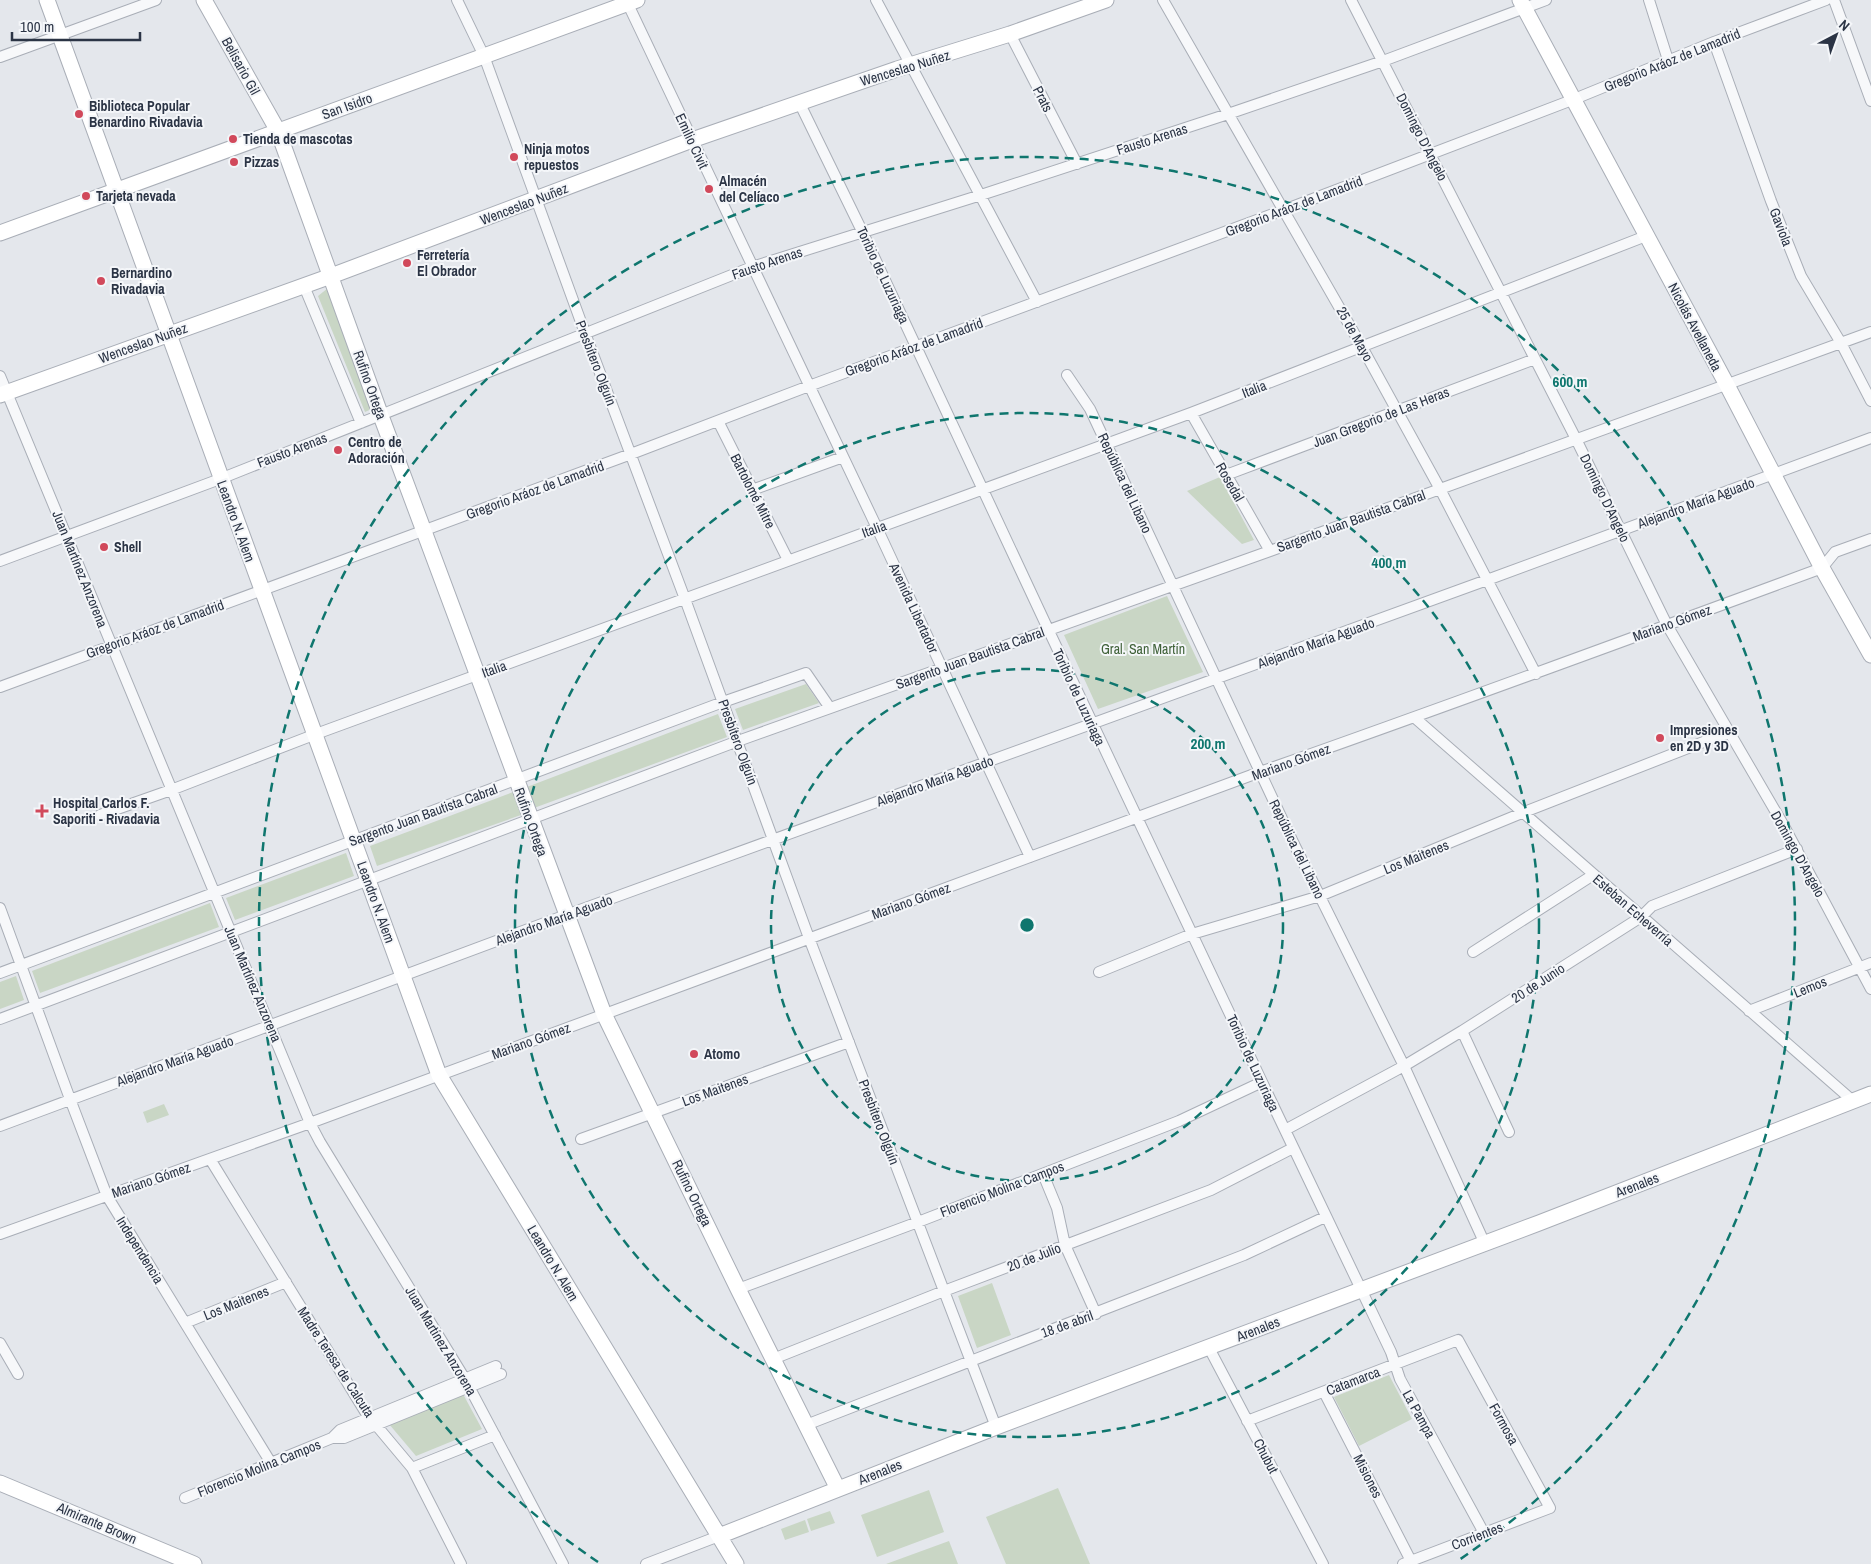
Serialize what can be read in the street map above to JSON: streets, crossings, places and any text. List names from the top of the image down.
{
  "streets": {
    "street": [
      "Gregorio Aráoz de Lamadrid",
      "Belisario Gil",
      "Wenceslao Nuñez",
      "Prats",
      "San Isidro",
      "Domingo D'Angelo",
      "Fausto Arenas",
      "Emilio Civit",
      "Gaviola",
      "Toribio de Luzuriaga",
      "Nicolás Avellaneda",
      "25 de Mayo",
      "Presbítero Olguín",
      "Rufino Ortega",
      "Italia",
      "Juan Gregorio de Las Heras",
      "Rosedal",
      "República del Libano",
      "Bartolomé Mitre",
      "Alejandro María Aguado",
      "Leandro N. Alem",
      "Sargento Juan Bautista Cabral",
      "Juan Martínez Anzorena",
      "Avenida Libertador",
      "Mariano Gómez",
      "Los Maitenes",
      "Esteban Echeverría",
      "20 de Junio",
      "Lemos",
      "Arenales",
      "Florencio Molina Campos",
      "Independencia",
      "20 de Julio",
      "18 de abril",
      "Madre Teresa de Calcuta",
      "Catamarca",
      "La Pampa",
      "Formosa",
      "Chubut",
      "Misiones",
      "Almirante Brown",
      "Corrientes"
    ]
  },
  "crossings": [
    ["Gregorio Aráoz de Lamadrid", "Domingo D'Angelo"],
    ["Gregorio Aráoz de Lamadrid", "Emilio Civit"],
    ["Gregorio Aráoz de Lamadrid", "Gaviola"],
    ["Gregorio Aráoz de Lamadrid", "Toribio de Luzuriaga"],
    ["Gregorio Aráoz de Lamadrid", "Nicolás Avellaneda"],
    ["Gregorio Aráoz de Lamadrid", "25 de Mayo"],
    ["Gregorio Aráoz de Lamadrid", "Presbítero Olguín"],
    ["Gregorio Aráoz de Lamadrid", "Rufino Ortega"],
    ["Gregorio Aráoz de Lamadrid", "Bartolomé Mitre"],
    ["Gregorio Aráoz de Lamadrid", "Leandro N. Alem"],
    ["Gregorio Aráoz de Lamadrid", "Juan Martínez Anzorena"],
    ["Gregorio Aráoz de Lamadrid", "Avenida Libertador"],
    ["Belisario Gil", "San Isidro"],
    ["Belisario Gil", "Rufino Ortega"],
    ["Wenceslao Nuñez", "Prats"],
    ["Wenceslao Nuñez", "Emilio Civit"],
    ["Wenceslao Nuñez", "Toribio de Luzuriaga"],
    ["Wenceslao Nuñez", "Presbítero Olguín"],
    ["Wenceslao Nuñez", "Rufino Ortega"],
    ["Wenceslao Nuñez", "Leandro N. Alem"],
    ["Wenceslao Nuñez", "Juan Martínez Anzorena"],
    ["Prats", "Fausto Arenas"],
    ["San Isidro", "Emilio Civit"],
    ["San Isidro", "Presbítero Olguín"],
    ["San Isidro", "Rufino Ortega"],
    ["San Isidro", "Leandro N. Alem"],
    ["Domingo D'Angelo", "Fausto Arenas"],
    ["Domingo D'Angelo", "Italia"],
    ["Domingo D'Angelo", "Juan Gregorio de Las Heras"],
    ["Domingo D'Angelo", "Alejandro María Aguado"],
    ["Domingo D'Angelo", "Sargento Juan Bautista Cabral"],
    ["Domingo D'Angelo", "Mariano Gómez"],
    ["Domingo D'Angelo", "Los Maitenes"],
    ["Domingo D'Angelo", "20 de Junio"],
    ["Domingo D'Angelo", "Lemos"],
    ["Fausto Arenas", "Emilio Civit"],
    ["Fausto Arenas", "Toribio de Luzuriaga"],
    ["Fausto Arenas", "Nicolás Avellaneda"],
    ["Fausto Arenas", "25 de Mayo"],
    ["Fausto Arenas", "Presbítero Olguín"],
    ["Fausto Arenas", "Rufino Ortega"],
    ["Fausto Arenas", "Leandro N. Alem"],
    ["Fausto Arenas", "Juan Martínez Anzorena"],
    ["Emilio Civit", "Avenida Libertador"],
    ["Gaviola", "Sargento Juan Bautista Cabral"],
    ["Toribio de Luzuriaga", "Italia"],
    ["Toribio de Luzuriaga", "Alejandro María Aguado"],
    ["Toribio de Luzuriaga", "Sargento Juan Bautista Cabral"],
    ["Toribio de Luzuriaga", "Mariano Gómez"],
    ["Toribio de Luzuriaga", "Los Maitenes"],
    ["Toribio de Luzuriaga", "20 de Junio"],
    ["Toribio de Luzuriaga", "Arenales"],
    ["Toribio de Luzuriaga", "Florencio Molina Campos"],
    ["Toribio de Luzuriaga", "20 de Julio"],
    ["Toribio de Luzuriaga", "18 de abril"],
    ["Toribio de Luzuriaga", "La Pampa"],
    ["Nicolás Avellaneda", "Italia"],
    ["Nicolás Avellaneda", "Alejandro María Aguado"],
    ["Nicolás Avellaneda", "Sargento Juan Bautista Cabral"],
    ["Nicolás Avellaneda", "Mariano Gómez"],
    ["25 de Mayo", "Italia"],
    ["25 de Mayo", "Juan Gregorio de Las Heras"],
    ["25 de Mayo", "Alejandro María Aguado"],
    ["25 de Mayo", "Sargento Juan Bautista Cabral"],
    ["25 de Mayo", "Mariano Gómez"],
    ["Presbítero Olguín", "Italia"],
    ["Presbítero Olguín", "Alejandro María Aguado"],
    ["Presbítero Olguín", "Sargento Juan Bautista Cabral"],
    ["Presbítero Olguín", "Mariano Gómez"],
    ["Presbítero Olguín", "Los Maitenes"],
    ["Presbítero Olguín", "Arenales"],
    ["Presbítero Olguín", "Florencio Molina Campos"],
    ["Presbítero Olguín", "20 de Julio"],
    ["Presbítero Olguín", "18 de abril"],
    ["Rufino Ortega", "Italia"],
    ["Rufino Ortega", "Alejandro María Aguado"],
    ["Rufino Ortega", "Sargento Juan Bautista Cabral"],
    ["Rufino Ortega", "Mariano Gómez"],
    ["Rufino Ortega", "Los Maitenes"],
    ["Rufino Ortega", "Arenales"],
    ["Rufino Ortega", "Florencio Molina Campos"],
    ["Rufino Ortega", "20 de Julio"],
    ["Rufino Ortega", "18 de abril"],
    ["Italia", "Rosedal"],
    ["Italia", "República del Libano"],
    ["Italia", "Bartolomé Mitre"],
    ["Italia", "Leandro N. Alem"],
    ["Italia", "Juan Martínez Anzorena"],
    ["Italia", "Avenida Libertador"],
    ["Juan Gregorio de Las Heras", "Rosedal"],
    ["Rosedal", "Sargento Juan Bautista Cabral"],
    ["República del Libano", "Alejandro María Aguado"],
    ["República del Libano", "Sargento Juan Bautista Cabral"],
    ["República del Libano", "Mariano Gómez"],
    ["República del Libano", "Los Maitenes"],
    ["República del Libano", "20 de Junio"],
    ["República del Libano", "Arenales"],
    ["Alejandro María Aguado", "Leandro N. Alem"],
    ["Alejandro María Aguado", "Juan Martínez Anzorena"],
    ["Alejandro María Aguado", "Avenida Libertador"],
    ["Alejandro María Aguado", "Independencia"],
    ["Leandro N. Alem", "Sargento Juan Bautista Cabral"],
    ["Leandro N. Alem", "Mariano Gómez"],
    ["Leandro N. Alem", "Arenales"],
    ["Sargento Juan Bautista Cabral", "Juan Martínez Anzorena"],
    ["Sargento Juan Bautista Cabral", "Avenida Libertador"],
    ["Sargento Juan Bautista Cabral", "Independencia"],
    ["Juan Martínez Anzorena", "Mariano Gómez"],
    ["Juan Martínez Anzorena", "Florencio Molina Campos"],
    ["Avenida Libertador", "Mariano Gómez"],
    ["Mariano Gómez", "Esteban Echeverría"],
    ["Mariano Gómez", "Independencia"],
    ["Mariano Gómez", "Madre Teresa de Calcuta"],
    ["Los Maitenes", "Esteban Echeverría"],
    ["Los Maitenes", "Independencia"],
    ["Los Maitenes", "Madre Teresa de Calcuta"],
    ["Esteban Echeverría", "20 de Junio"],
    ["Esteban Echeverría", "Lemos"],
    ["Esteban Echeverría", "Arenales"],
    ["Arenales", "La Pampa"],
    ["Arenales", "Chubut"],
    ["Florencio Molina Campos", "Independencia"],
    ["Florencio Molina Campos", "Madre Teresa de Calcuta"],
    ["Catamarca", "La Pampa"],
    ["Catamarca", "Formosa"],
    ["Catamarca", "Chubut"],
    ["Catamarca", "Misiones"],
    ["La Pampa", "Corrientes"],
    ["Formosa", "Corrientes"],
    ["Misiones", "Corrientes"]
  ],
  "parks": ["Gral. San Martín"],
  "places": {
    "other": [
      "Biblioteca Popular Benardino Rivadavia",
      "Tienda de mascotas",
      "Ninja motos repuestos",
      "Pizzas",
      "Almacén del Celíaco",
      "Tarjeta nevada",
      "Ferretería El Obrador",
      "Bernardino Rivadavia",
      "Centro de Adoración",
      "Shell",
      "Impresiones en 2D y 3D",
      "Atomo"
    ],
    "health": ["Hospital Carlos F. Saporiti - Rivadavia"]
  },
  "scale_bar": "100 m",
  "north": "top right",
  "rings": ["600 m", "400 m", "200 m"]
}
